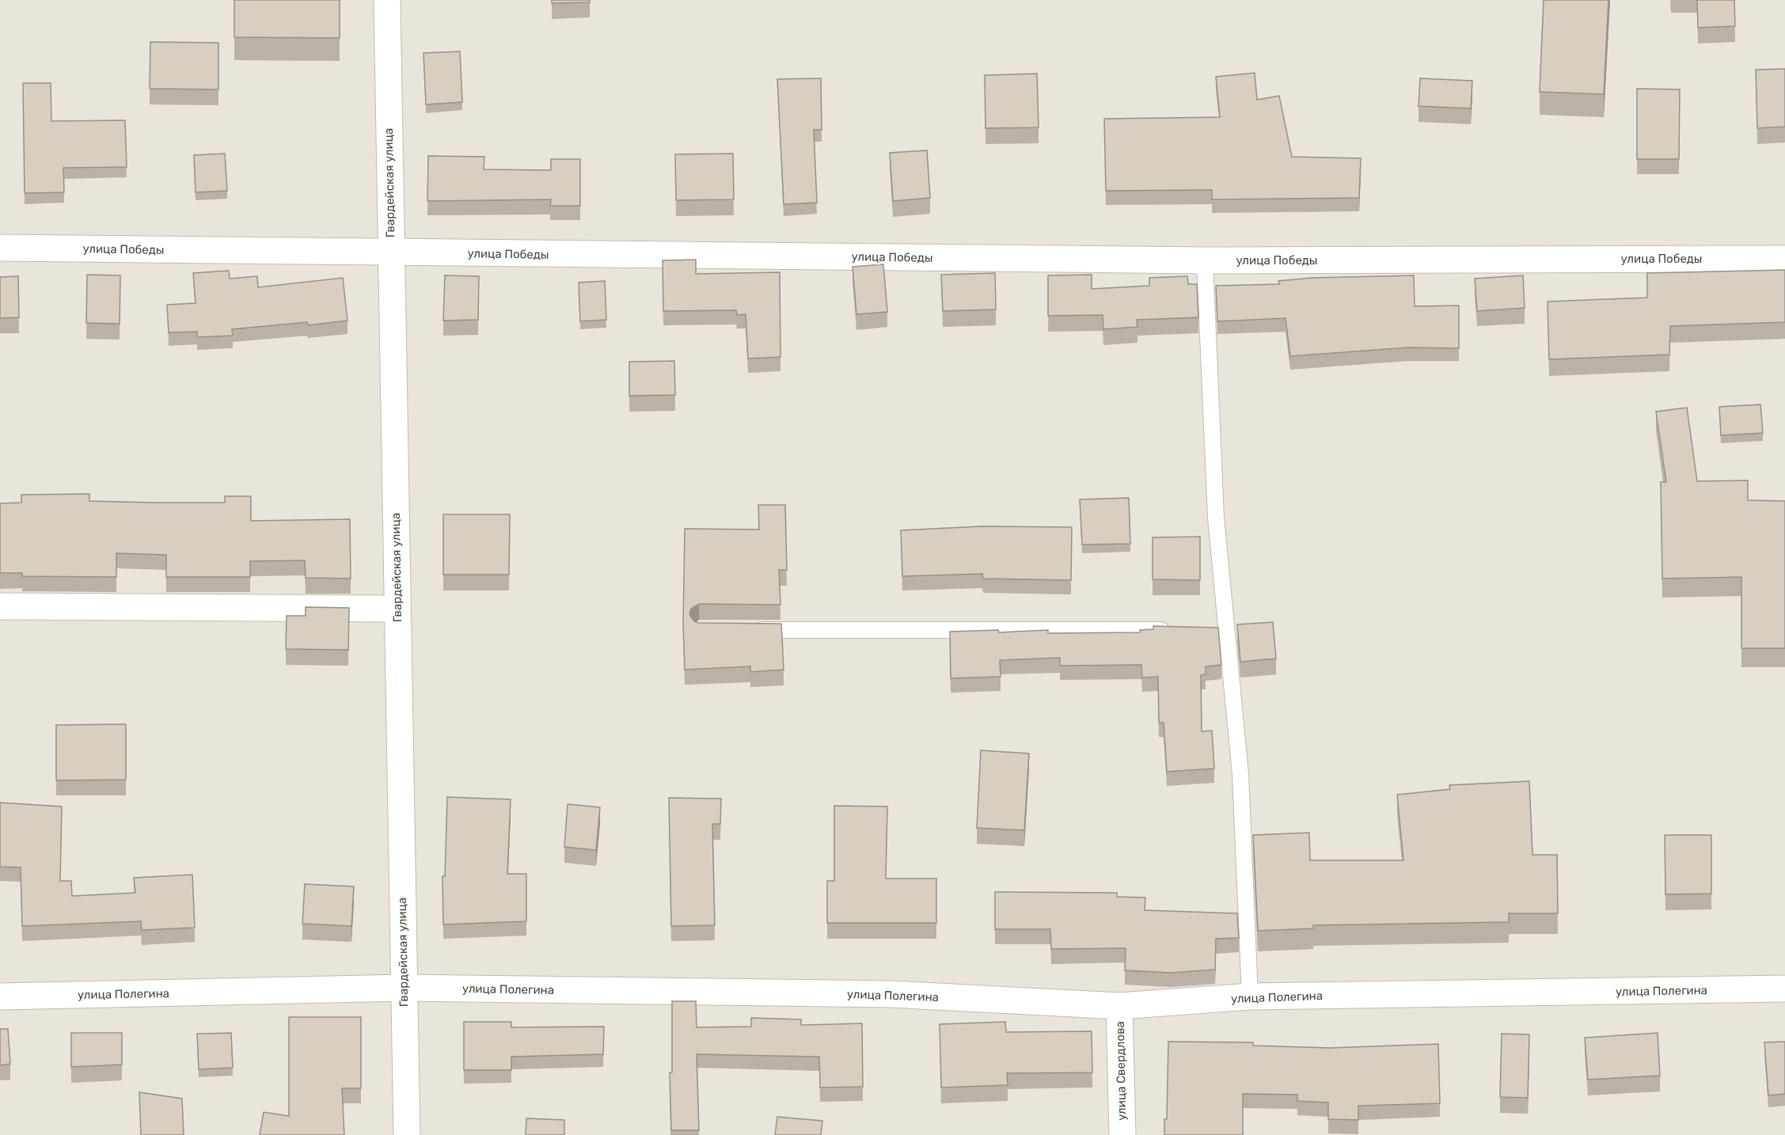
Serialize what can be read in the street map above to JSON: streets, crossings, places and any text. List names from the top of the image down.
{
  "streets": {
    "street": [
      "Гвардейская улица",
      "улица Победы",
      "улица Полегина",
      "улица Свердлова"
    ]
  },
  "crossings": [
    ["Гвардейская улица", "улица Победы"],
    ["Гвардейская улица", "улица Полегина"],
    ["улица Полегина", "улица Свердлова"]
  ]
}
